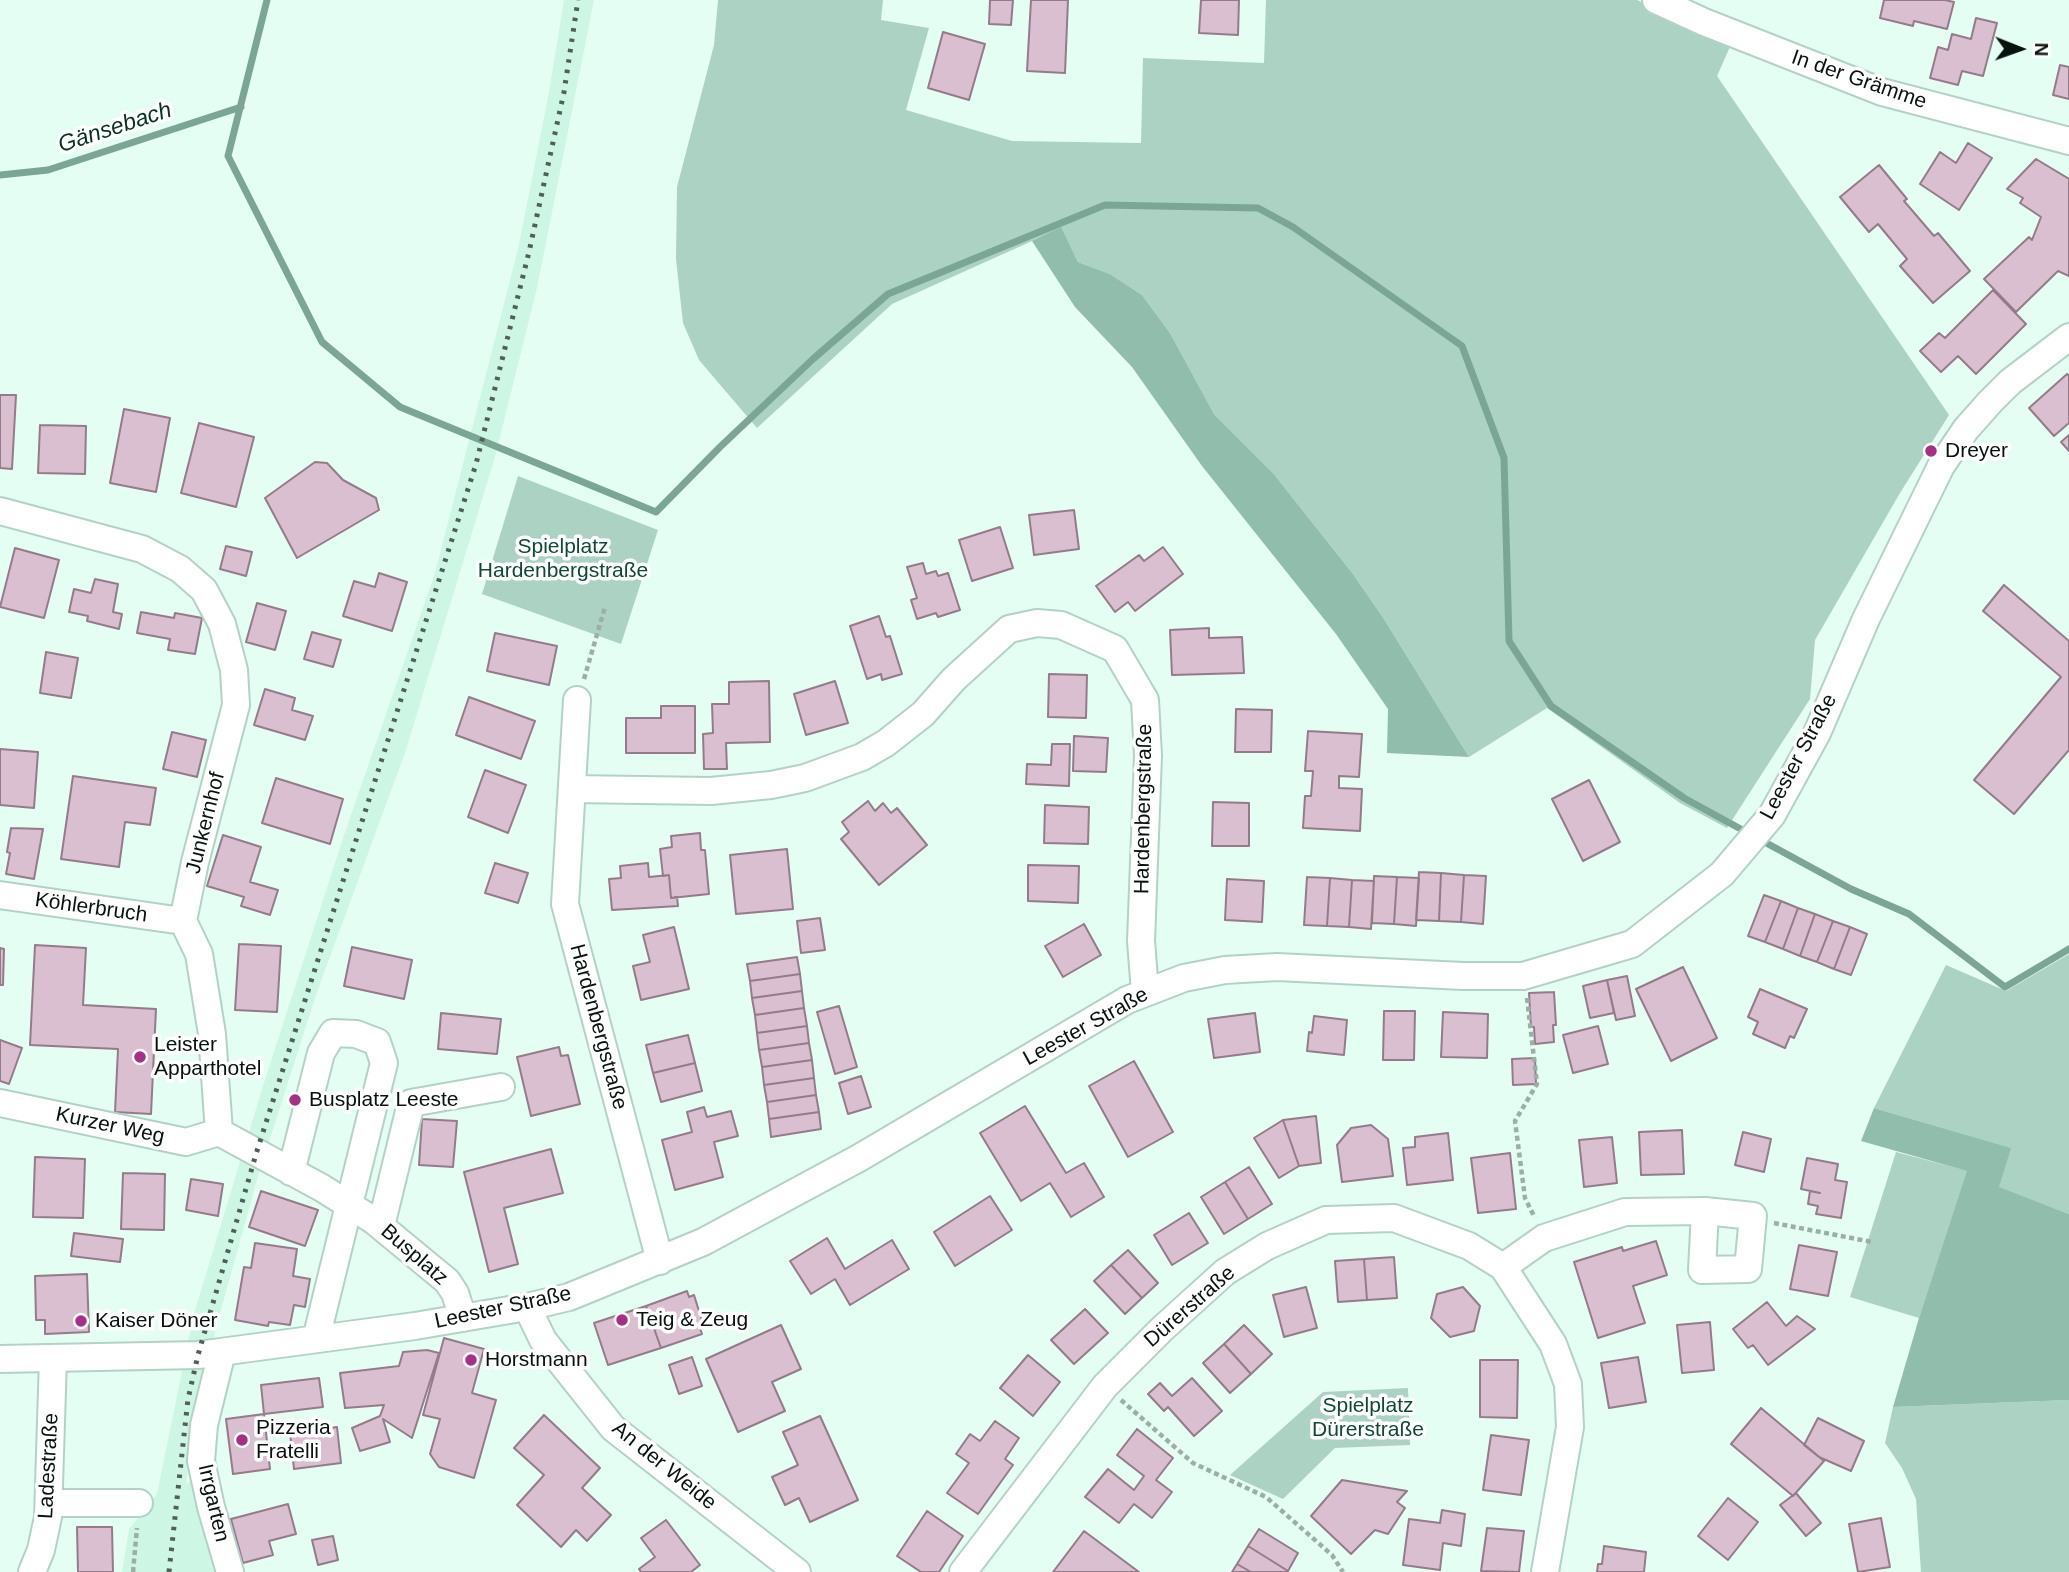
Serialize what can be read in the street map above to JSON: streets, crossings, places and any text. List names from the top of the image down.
{
  "streets": {
    "street": [
      "In der Grämme",
      "Leester Straße",
      "Hardenbergstraße",
      "Junkernhof",
      "Köhlerbruch",
      "Kurzer Weg",
      "Busplatz",
      "Dürerstraße",
      "Ladestraße",
      "An der Weide",
      "Irrgarten"
    ]
  },
  "crossings": [
    ["Leester Straße", "Hardenbergstraße"],
    ["Leester Straße", "Busplatz"],
    ["Leester Straße", "Ladestraße"],
    ["Leester Straße", "An der Weide"],
    ["Leester Straße", "Irrgarten"],
    ["Junkernhof", "Köhlerbruch"]
  ],
  "water": ["Gänsebach"],
  "parks": ["Spielplatz Hardenbergstraße", "Spielplatz Dürerstraße"],
  "places": [
    "Dreyer",
    "Leister Apparthotel",
    "Busplatz Leeste",
    "Teig & Zeug",
    "Kaiser Döner",
    "Horstmann",
    "Pizzeria Fratelli"
  ],
  "north": "right"
}
